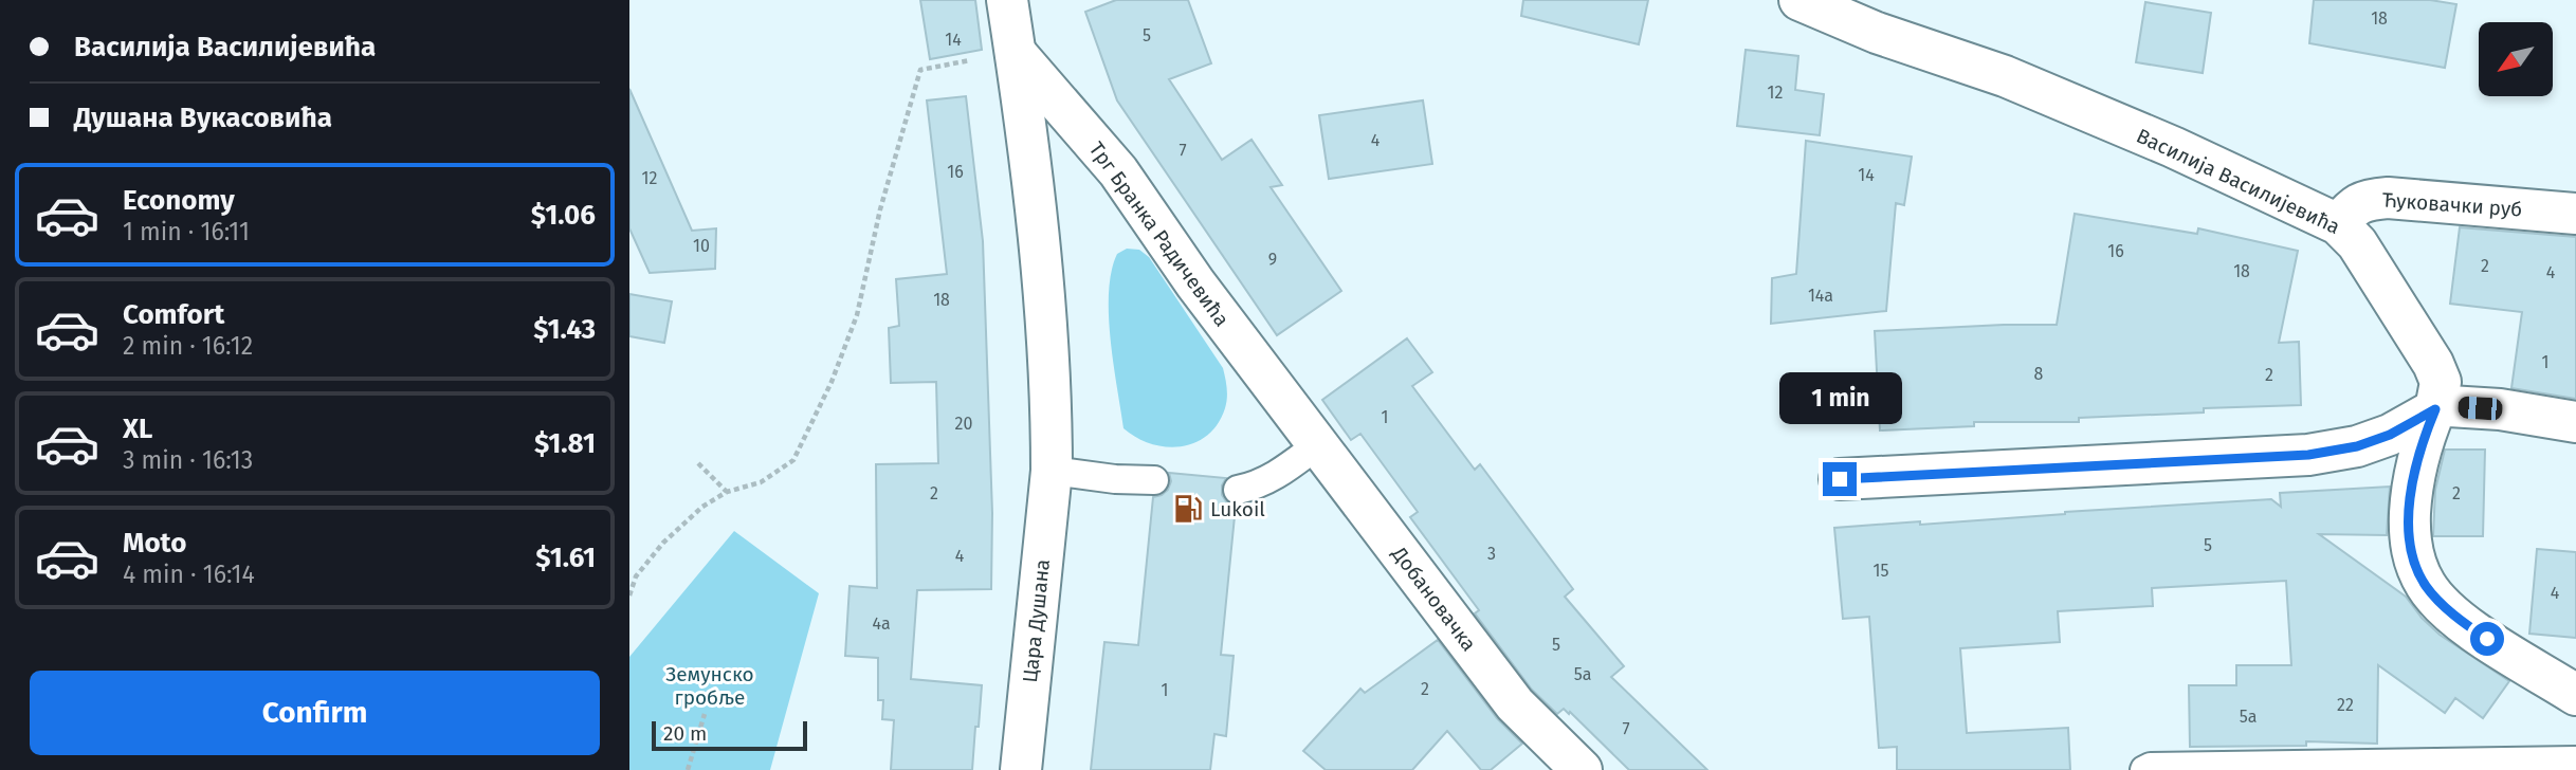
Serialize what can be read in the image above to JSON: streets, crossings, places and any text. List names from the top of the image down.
{
  "streets": {
    "street": [
      "Василија Василијевића",
      "Ћуковачки руб",
      "Трг Бранка Радичевића",
      "Добановачка",
      "Цара Душана"
    ]
  },
  "crossings": [
    ["Василија Василијевића", "Ћуковачки руб"],
    ["Трг Бранка Радичевића", "Добановачка"]
  ],
  "parks": ["Земунско гробље"],
  "places": {
    "fuel station": ["Lukoil"]
  },
  "house_numbers": [
    "18",
    "5",
    "14",
    "12",
    "4",
    "7",
    "16",
    "14",
    "12",
    "10",
    "16",
    "9",
    "2",
    "18",
    "4",
    "14a",
    "18",
    "1",
    "8",
    "2",
    "1",
    "20",
    "2",
    "2",
    "5",
    "3",
    "4",
    "15",
    "4",
    "4a",
    "5",
    "5a",
    "2",
    "1",
    "22",
    "5a",
    "7"
  ],
  "scale_bar": "20 m",
  "north": "bottom left",
  "page": {
    "banner": ["Василија Василијевића", "Душана Вукасовића"],
    "list": [
      {
        "name": "Economy",
        "note": "1 min · 16:11",
        "value": "$1.06"
      },
      {
        "name": "Comfort",
        "note": "2 min · 16:12",
        "value": "$1.43"
      },
      {
        "name": "XL",
        "note": "3 min · 16:13",
        "value": "$1.81"
      },
      {
        "name": "Moto",
        "note": "4 min · 16:14",
        "value": "$1.61"
      }
    ],
    "bubble": "1 min",
    "buttons": "Confirm",
    "scale": "20 m"
  }
}
